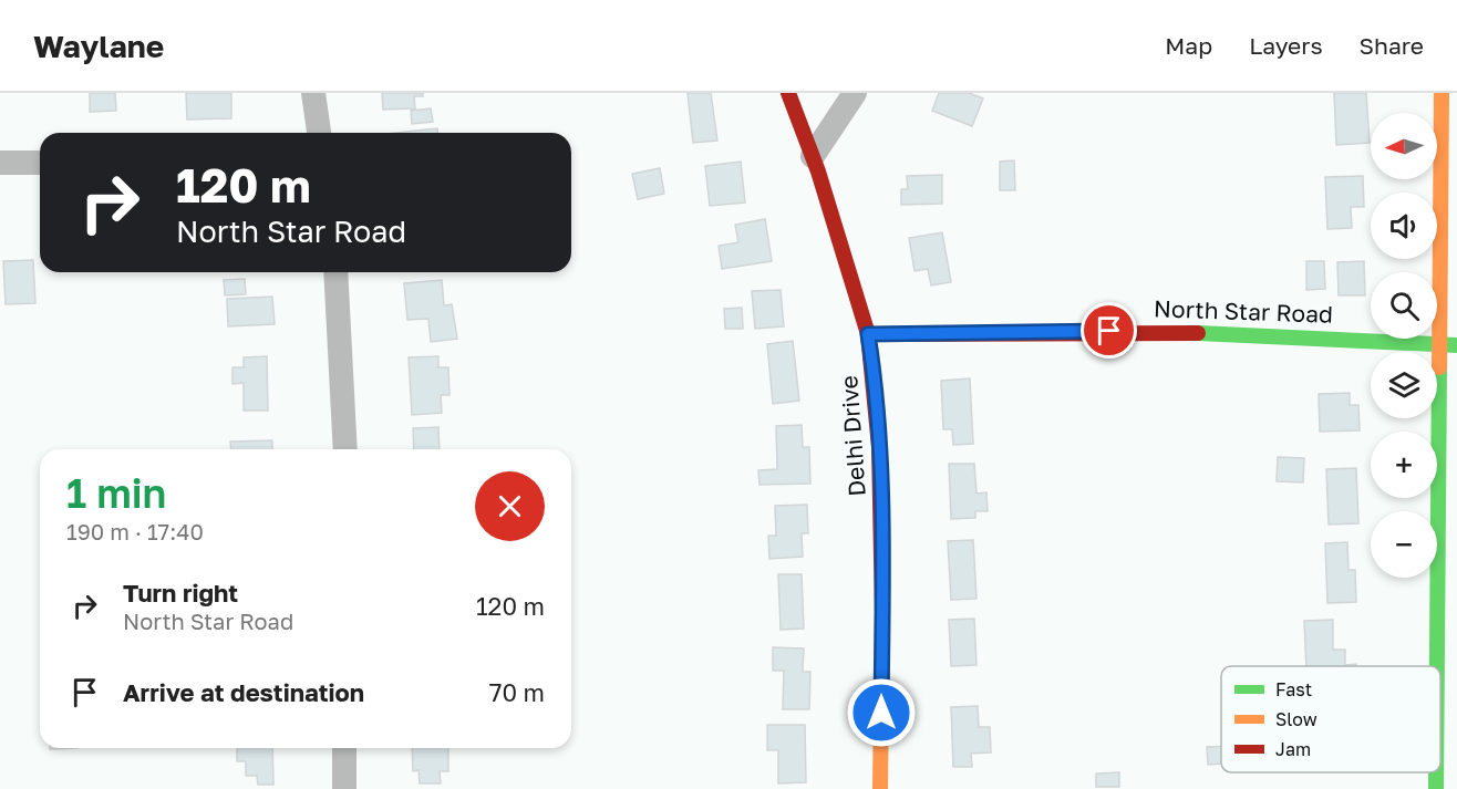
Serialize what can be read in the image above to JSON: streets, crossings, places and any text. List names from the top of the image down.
{
  "streets": {
    "street": ["North Star Road", "Delhi Drive"]
  },
  "crossings": [
    ["North Star Road", "Delhi Drive"]
  ],
  "legend": ["Fast", "Slow", "Jam"],
  "north": "left",
  "page": {
    "header": "Waylane",
    "nav": ["Map", "Layers", "Share"],
    "map_buttons": ["+", "−"],
    "turn": ["120 m", "North Star Road"],
    "heading": ["1 min", "190 m · 17:40"],
    "list": [
      {
        "name": "Turn right",
        "note": "North Star Road",
        "value": "120 m"
      },
      {
        "name": "Arrive at destination",
        "value": "70 m"
      }
    ]
  }
}
